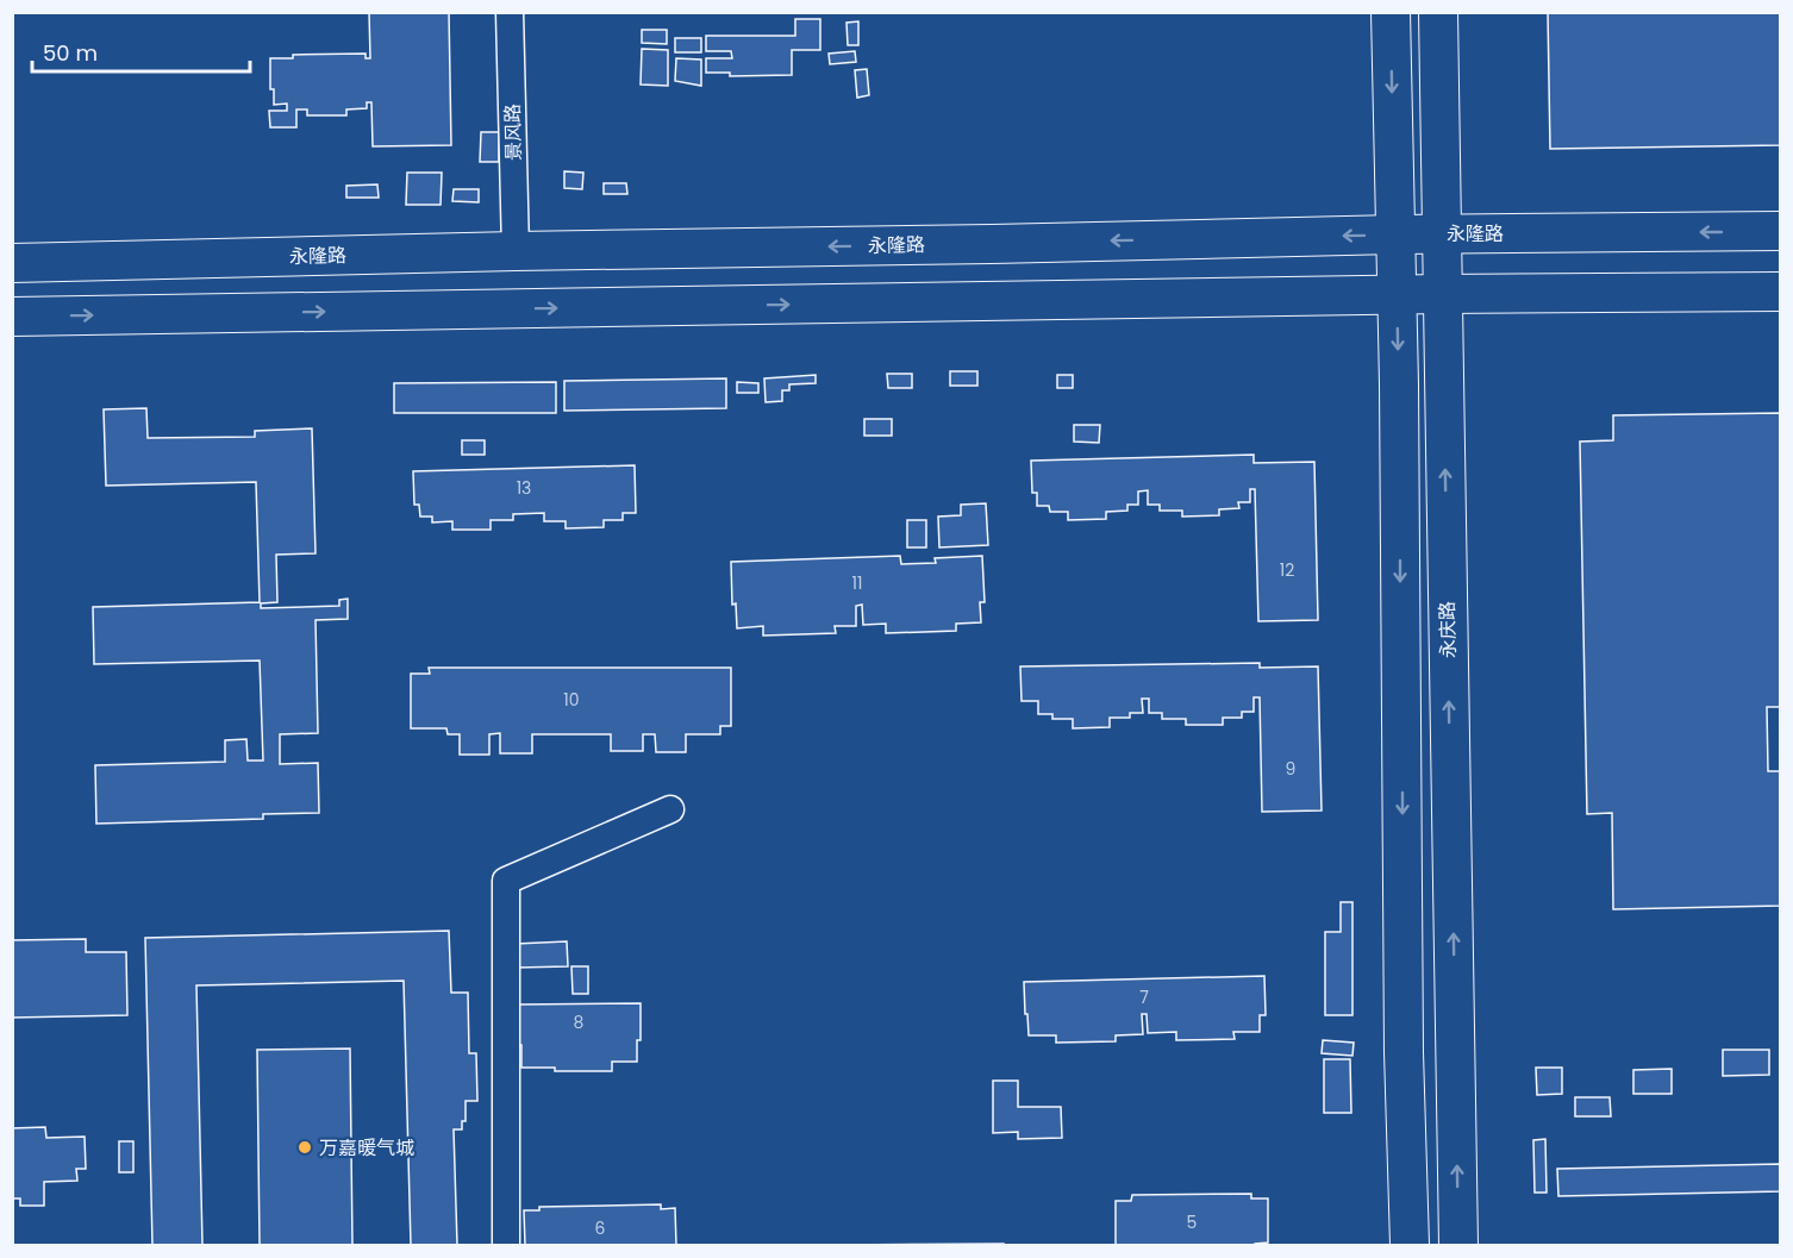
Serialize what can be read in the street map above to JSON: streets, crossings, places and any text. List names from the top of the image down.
{
  "streets": {
    "street": ["景风路", "永隆路", "永庆路"]
  },
  "crossings": [
    ["景风路", "永隆路"],
    ["永隆路", "永庆路"]
  ],
  "places": ["万嘉暖气城"],
  "house_numbers": [
    "13",
    "12",
    "11",
    "10",
    "9",
    "7",
    "8",
    "5",
    "6"
  ],
  "scale_bar": "50 m"
}
